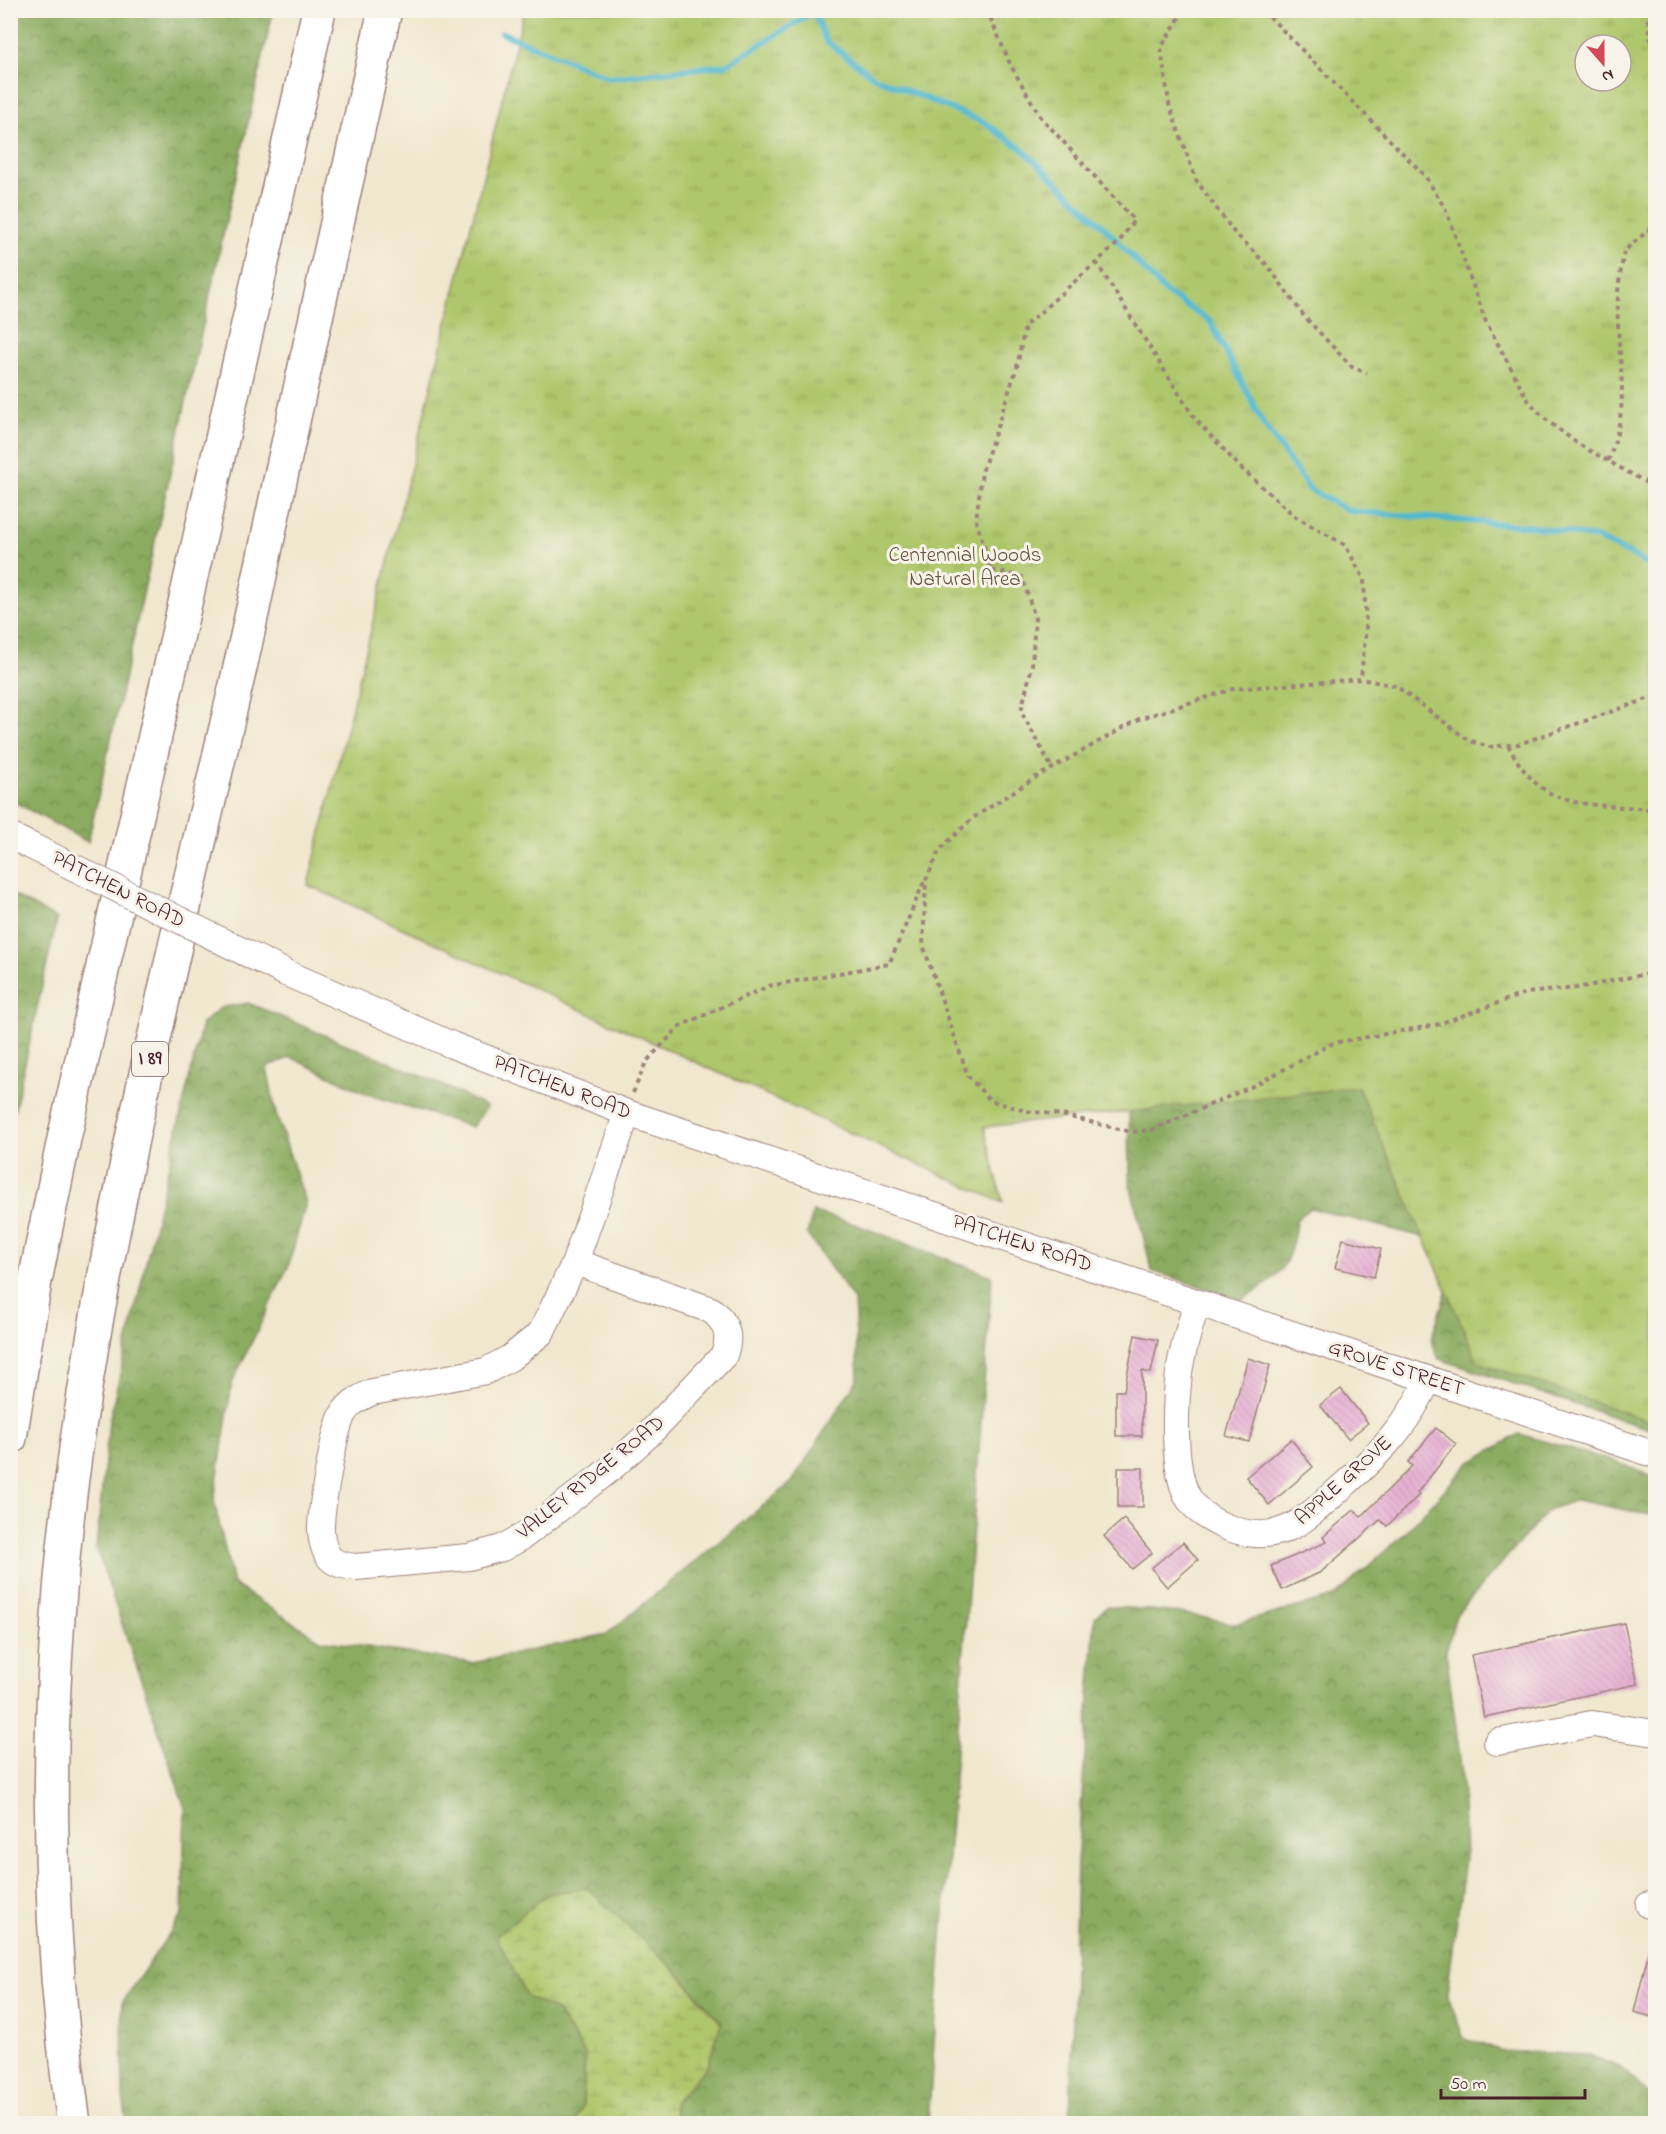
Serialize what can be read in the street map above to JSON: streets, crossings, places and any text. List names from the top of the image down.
{
  "streets": {
    "highway": ["I 89"],
    "street": [
      "PATCHEN ROAD",
      "GROVE STREET",
      "VALLEY RIDGE ROAD",
      "APPLE GROVE"
    ]
  },
  "crossings": [
    ["PATCHEN ROAD", "GROVE STREET"],
    ["PATCHEN ROAD", "VALLEY RIDGE ROAD"],
    ["GROVE STREET", "APPLE GROVE"]
  ],
  "parks": ["Centennial Woods Natural Area"],
  "scale_bar": "50 m",
  "north": "bottom"
}
